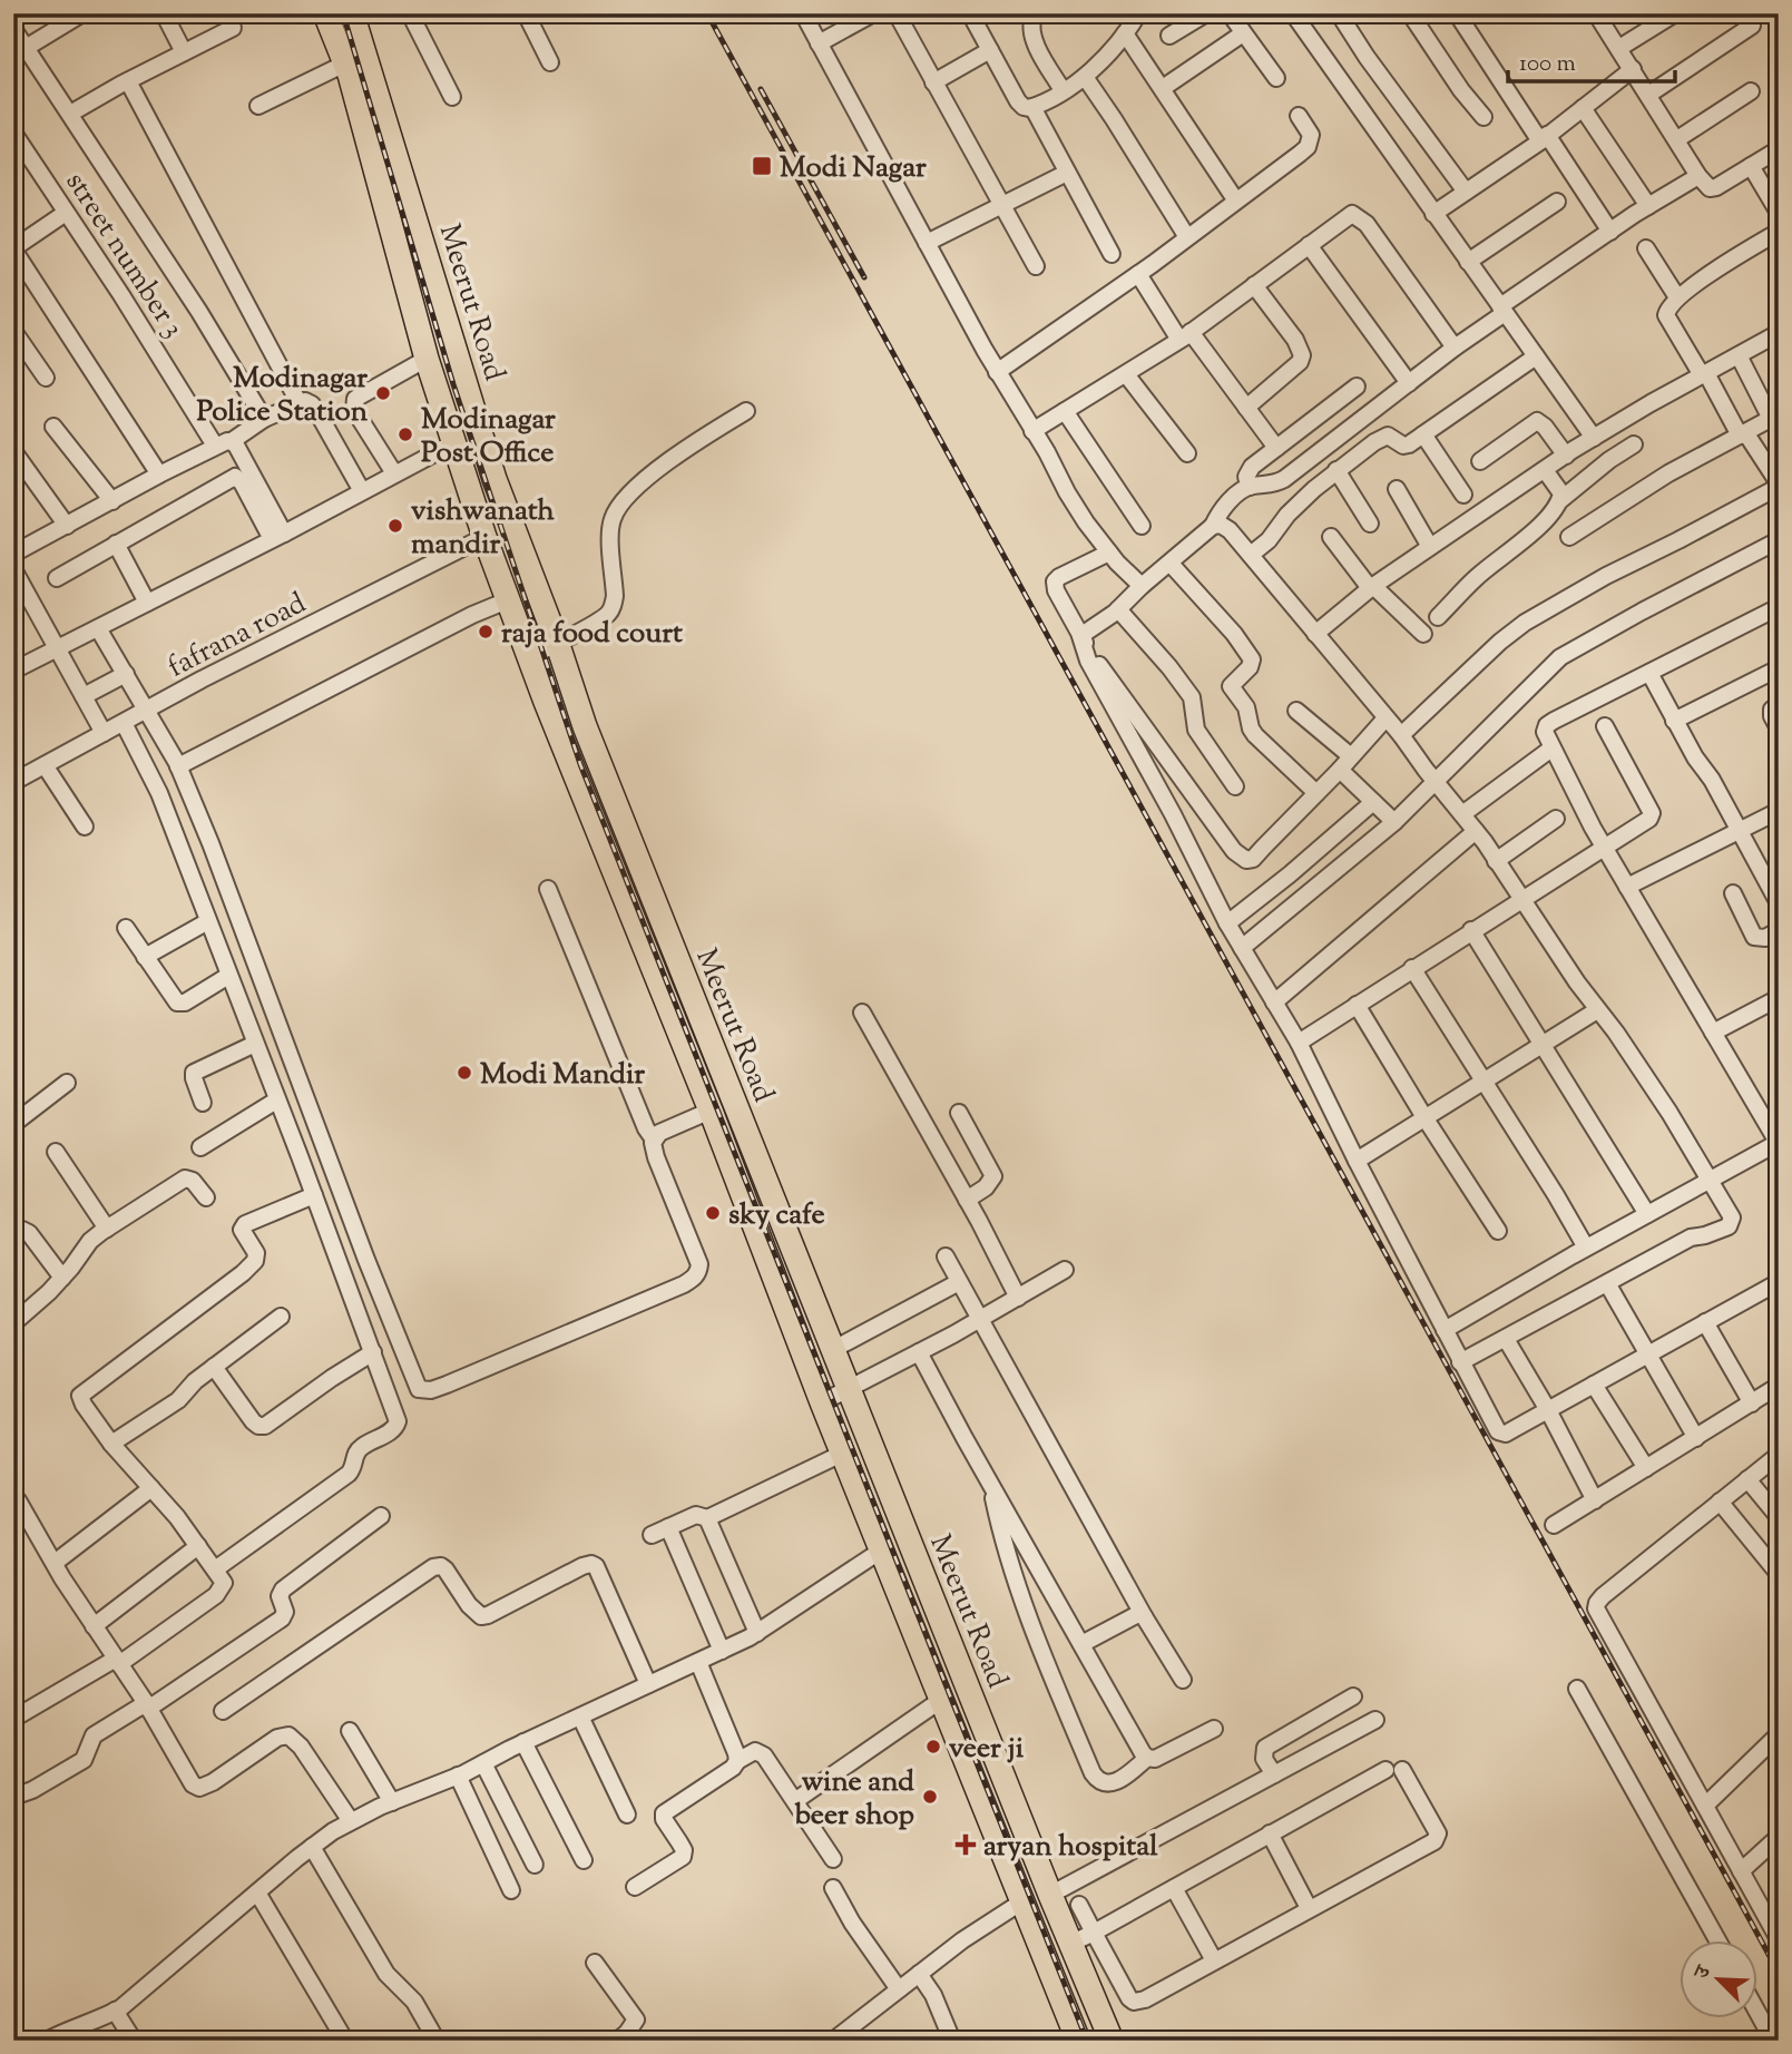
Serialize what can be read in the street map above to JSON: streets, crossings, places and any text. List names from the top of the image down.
{
  "streets": {
    "highway": ["Meerut Road"],
    "street": ["street number 3", "fafrana road"]
  },
  "crossings": [
    ["Meerut Road", "fafrana road"]
  ],
  "places": {
    "transit": ["Modi Nagar"],
    "other": [
      "Modinagar Police Station",
      "Modinagar Post Office",
      "vishwanath mandir",
      "raja food court",
      "Modi Mandir",
      "sky cafe",
      "veer ji",
      "wine and beer shop"
    ],
    "health": ["aryan hospital"]
  },
  "scale_bar": "100 m",
  "north": "top left"
}
